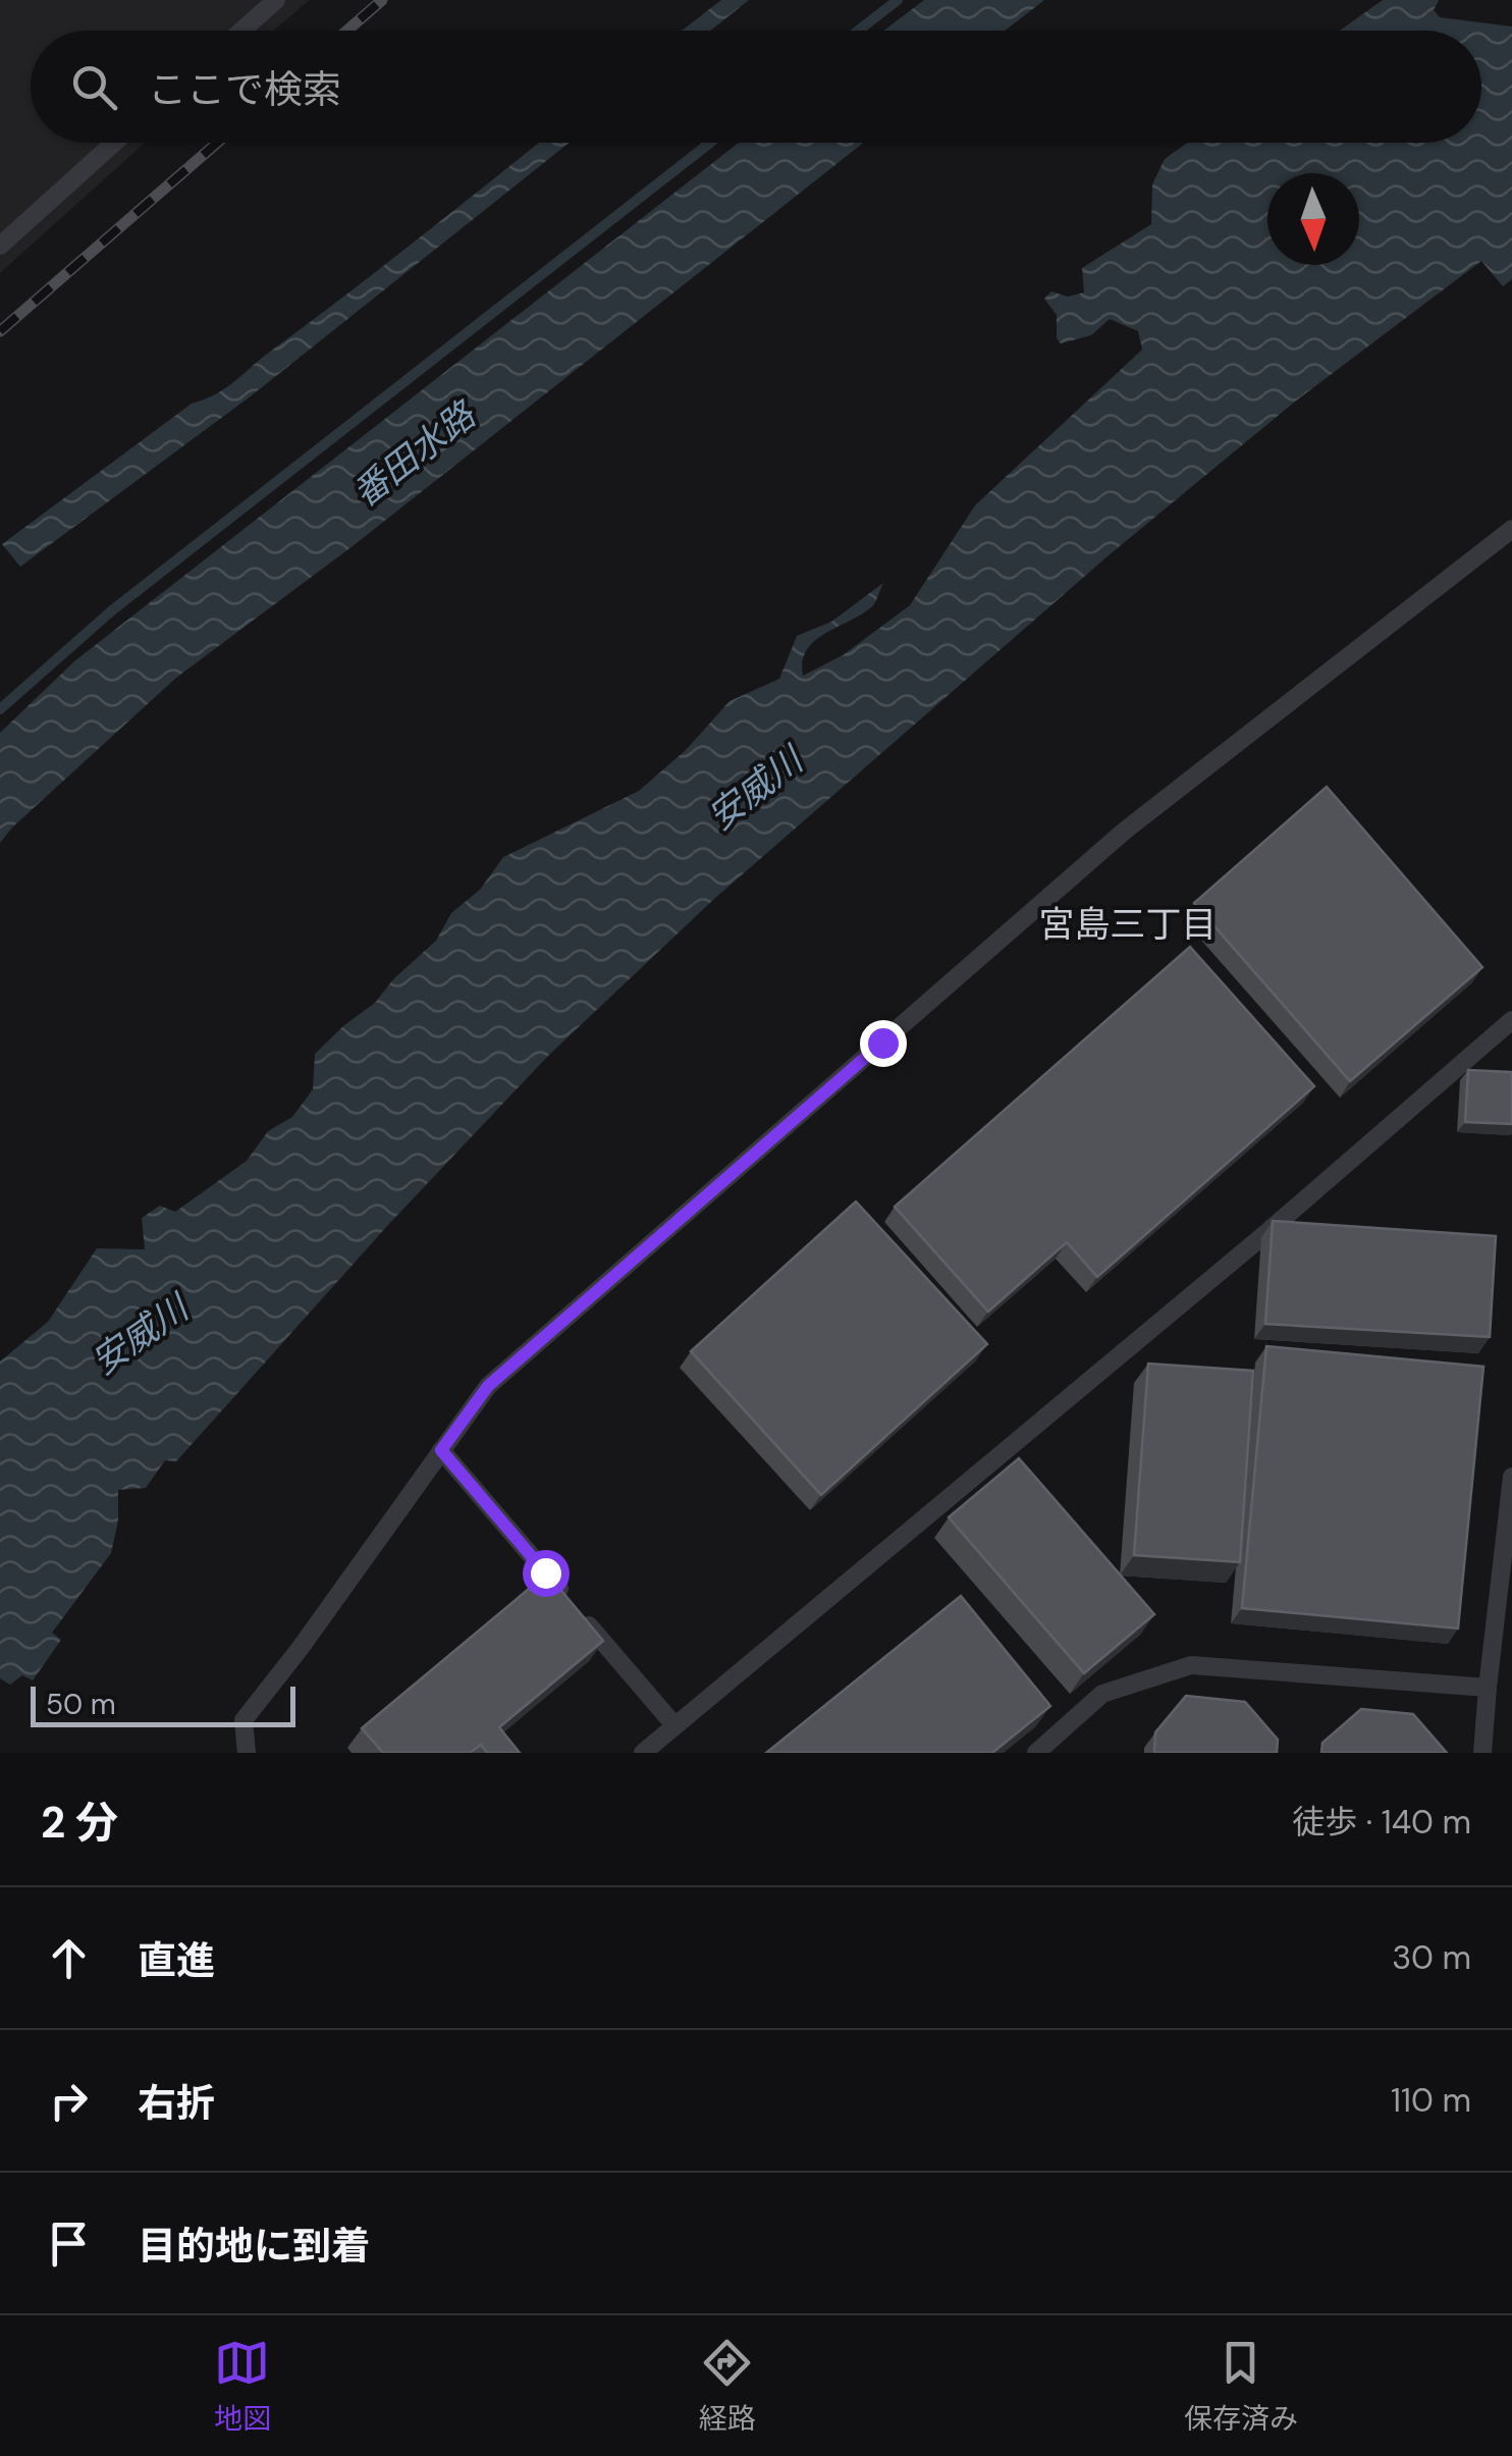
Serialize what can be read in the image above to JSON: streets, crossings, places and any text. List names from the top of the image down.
{
  "districts": ["宮島三丁目"],
  "water": ["番田水路", "安威川"],
  "scale_bar": "50 m",
  "north": "bottom",
  "page": {
    "search": "ここで検索",
    "scale": "50 m",
    "heading": ["2 分", "徒歩 · 140 m"],
    "list": [
      ["直進", "30 m"],
      ["右折", "110 m"],
      "目的地に到着"
    ],
    "nav": ["地図", "経路", "保存済み"]
  }
}
